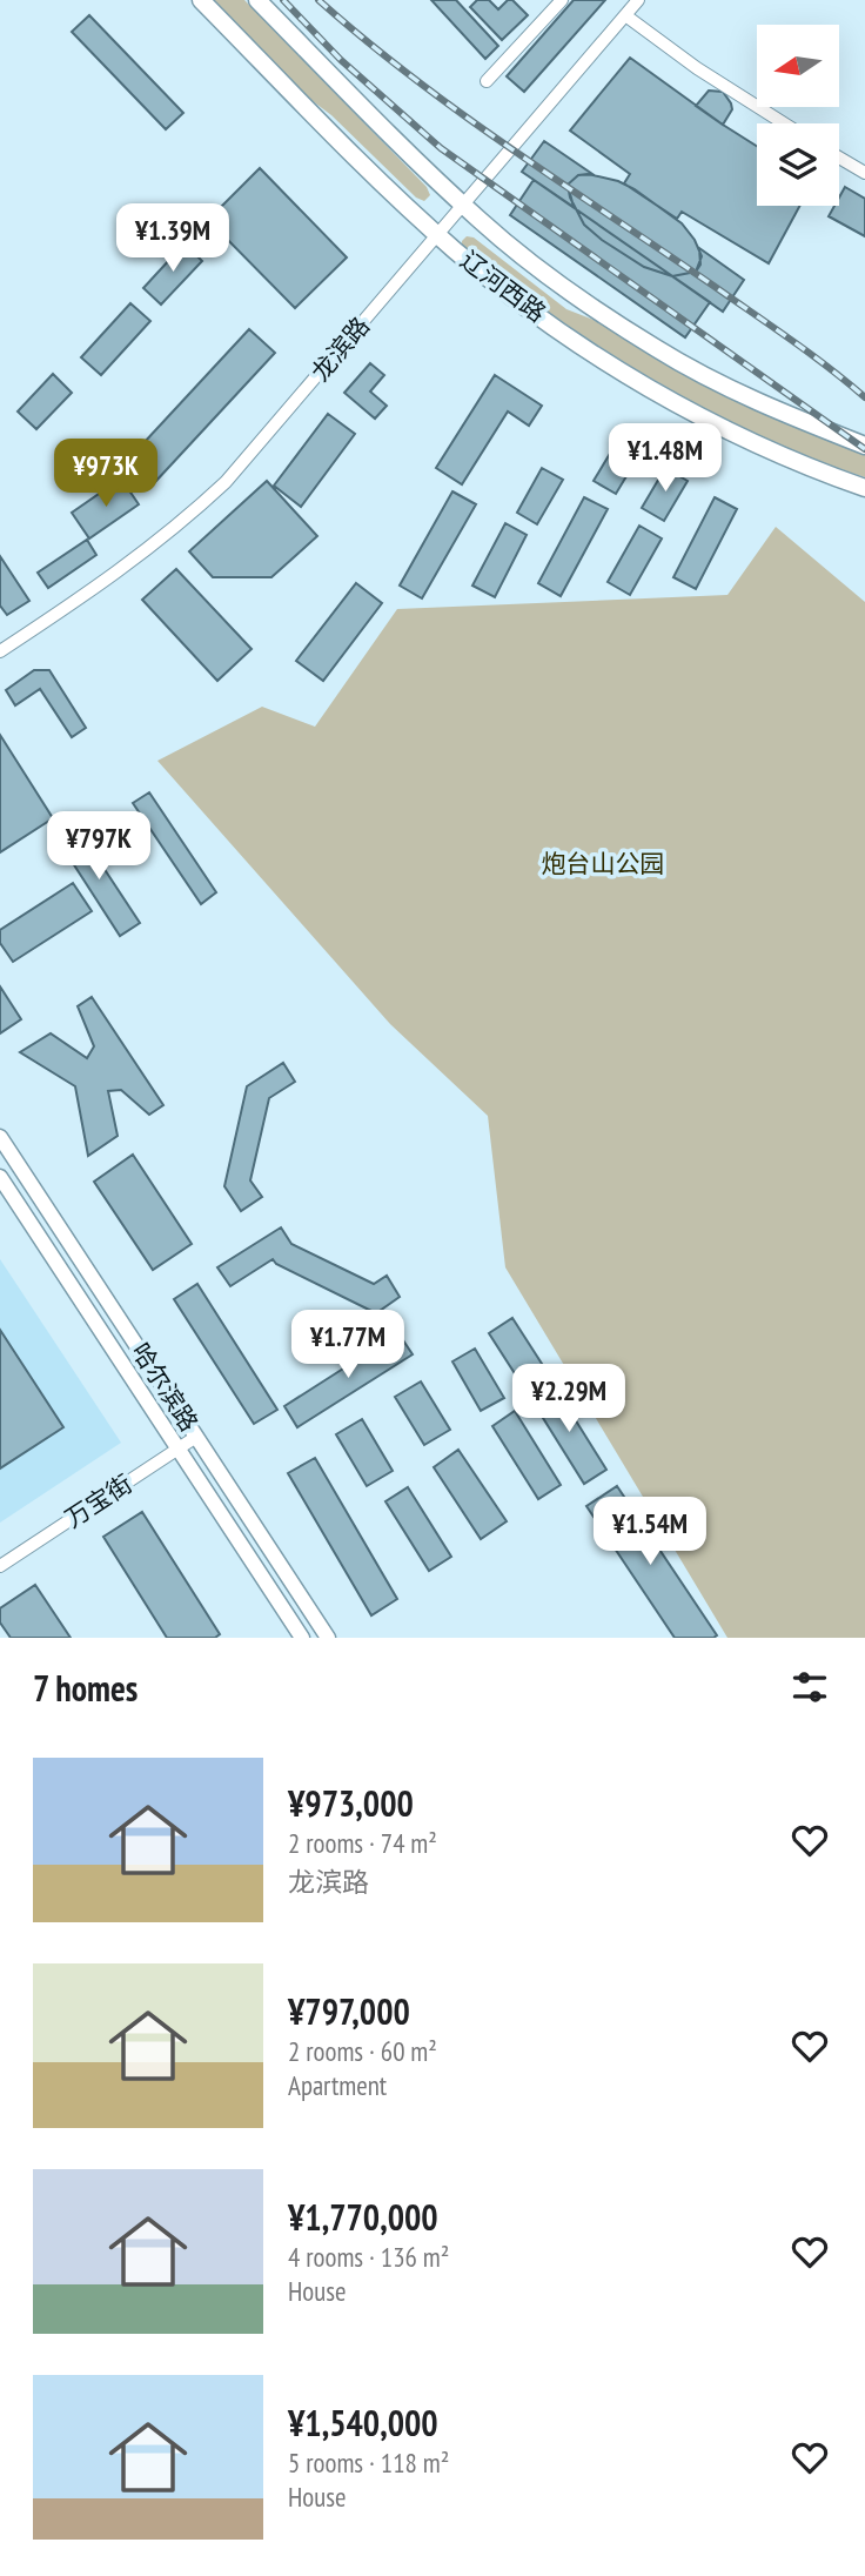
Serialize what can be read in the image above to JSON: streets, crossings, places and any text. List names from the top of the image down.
{
  "streets": {
    "main road": ["辽河西路"],
    "street": ["龙滨路", "哈尔滨路", "万宝街"]
  },
  "crossings": [
    ["辽河西路", "龙滨路"],
    ["哈尔滨路", "万宝街"]
  ],
  "parks": ["炮台山公园"],
  "north": "left",
  "page": {
    "price": [
      "¥1.39M",
      "¥1.48M",
      "¥973K",
      "¥797K",
      "¥1.77M",
      "¥2.29M",
      "¥1.54M"
    ],
    "heading": "7 homes",
    "list": [
      {
        "name": "¥973,000",
        "note": "2 rooms · 74 m² · 龙滨路"
      },
      {
        "name": "¥797,000",
        "note": "2 rooms · 60 m² · Apartment"
      },
      {
        "name": "¥1,770,000",
        "note": "4 rooms · 136 m² · House"
      },
      {
        "name": "¥1,540,000",
        "note": "5 rooms · 118 m² · House"
      }
    ]
  }
}
